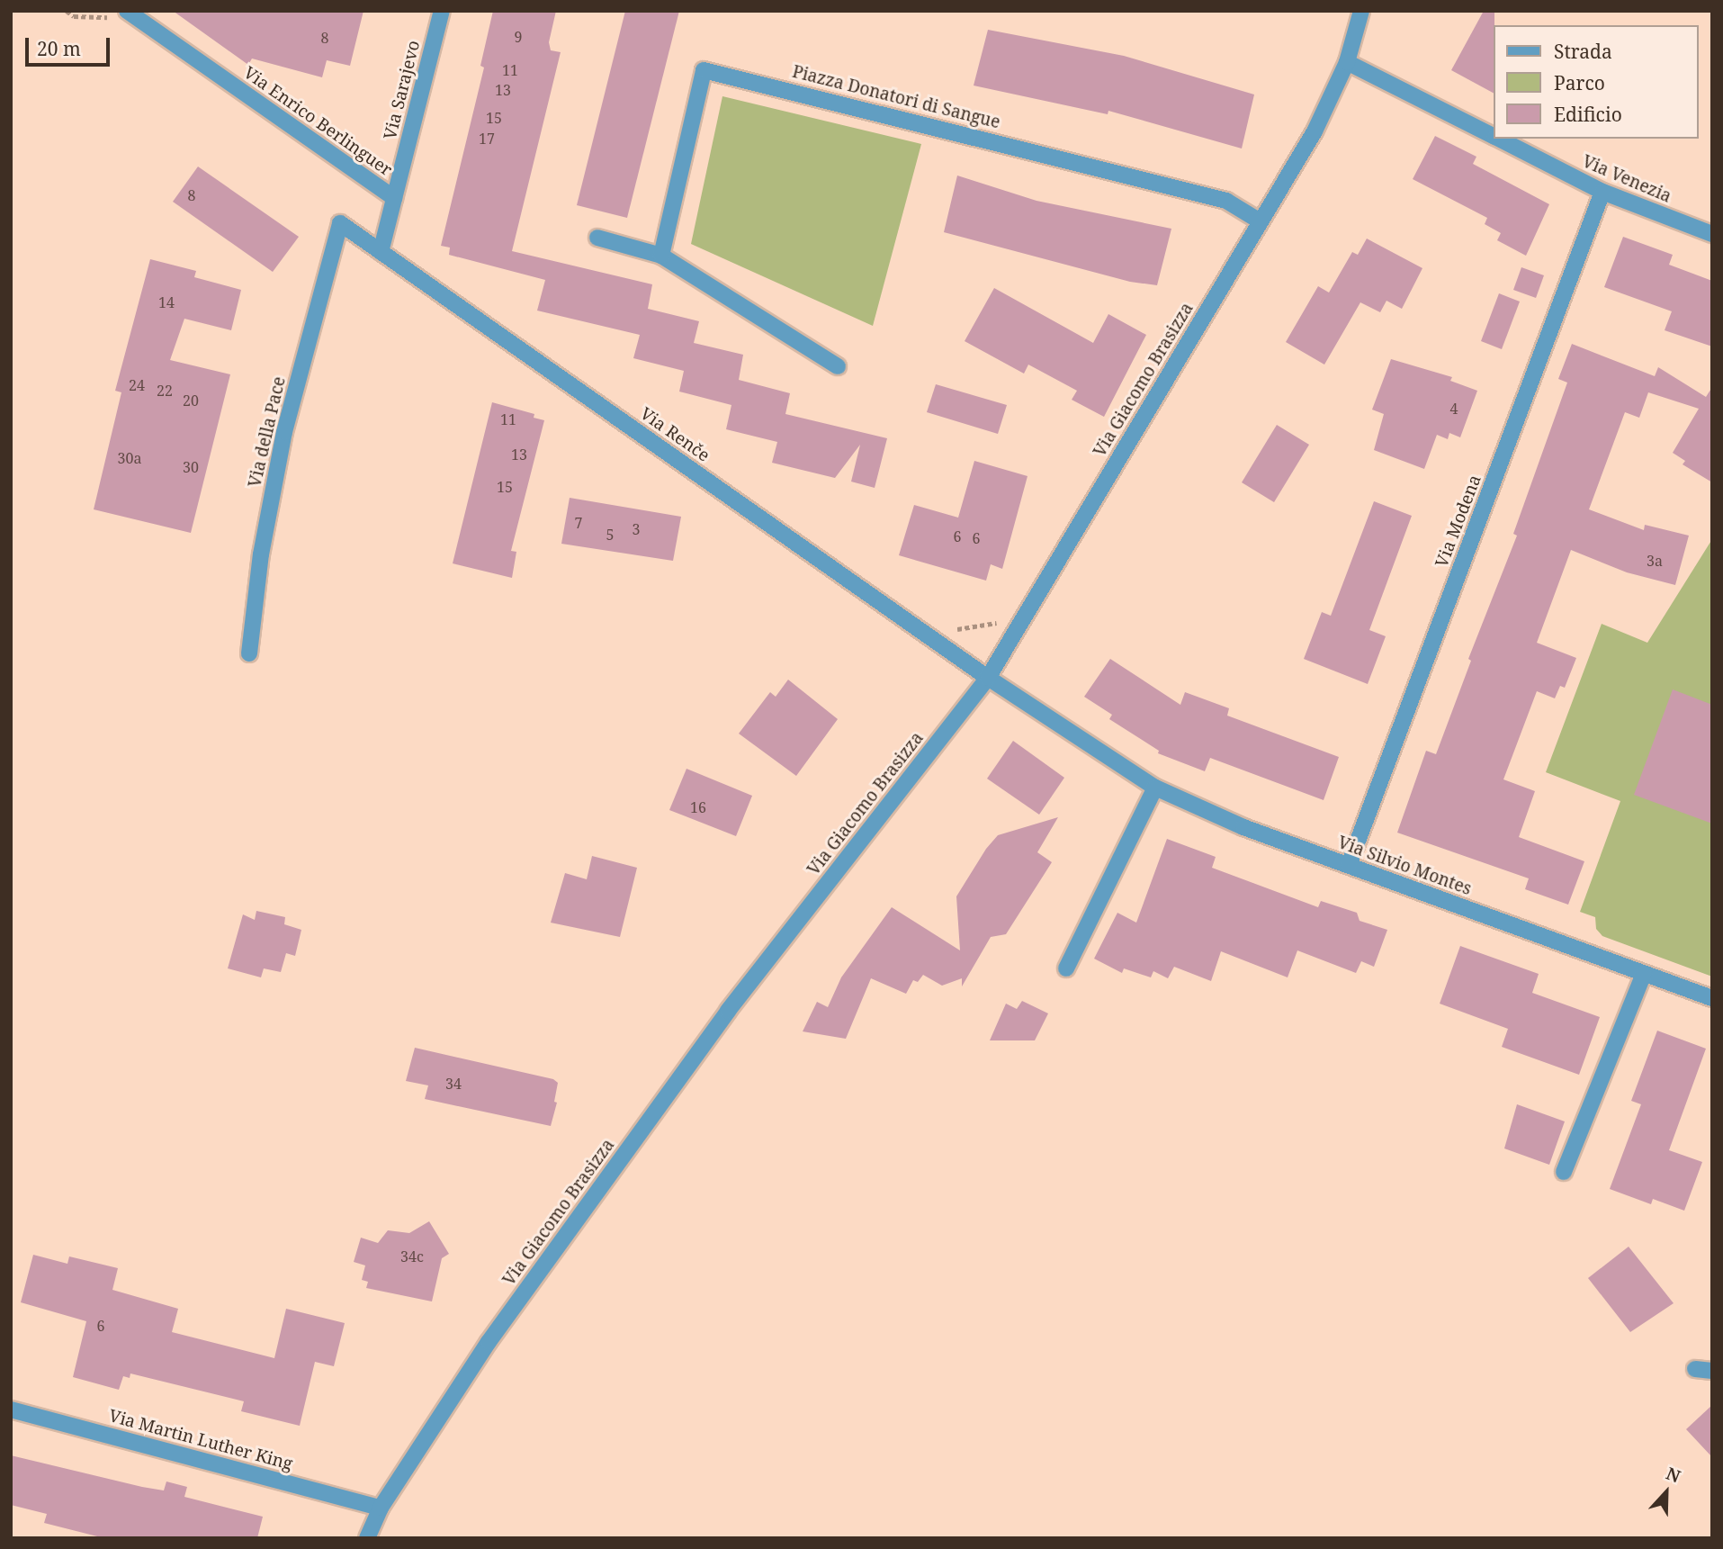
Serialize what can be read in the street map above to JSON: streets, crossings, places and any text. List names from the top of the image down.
{
  "streets": {
    "street": [
      "Via Sarajevo",
      "Piazza Donatori di Sangue",
      "Via Enrico Berlinguer",
      "Via Venezia",
      "Via Giacomo Brasizza",
      "Via della Pace",
      "Via Renče",
      "Via Modena",
      "Via Silvio Montes",
      "Via Martin Luther King"
    ]
  },
  "crossings": [
    ["Via Sarajevo", "Via Enrico Berlinguer"],
    ["Via Sarajevo", "Via Renče"],
    ["Piazza Donatori di Sangue", "Via Giacomo Brasizza"],
    ["Via Venezia", "Via Giacomo Brasizza"],
    ["Via Venezia", "Via Modena"],
    ["Via Giacomo Brasizza", "Via Renče"],
    ["Via Giacomo Brasizza", "Via Silvio Montes"],
    ["Via Giacomo Brasizza", "Via Martin Luther King"],
    ["Via della Pace", "Via Renče"],
    ["Via Renče", "Via Silvio Montes"],
    ["Via Modena", "Via Silvio Montes"]
  ],
  "house_numbers": [
    "9",
    "8",
    "11",
    "13",
    "15",
    "17",
    "8",
    "14",
    "24",
    "22",
    "20",
    "4",
    "11",
    "13",
    "30a",
    "30",
    "15",
    "7",
    "3",
    "5",
    "6",
    "6",
    "3a",
    "16",
    "34",
    "34c",
    "6"
  ],
  "legend": ["Strada", "Parco", "Edificio"],
  "scale_bar": "20 m",
  "north": "top"
}
